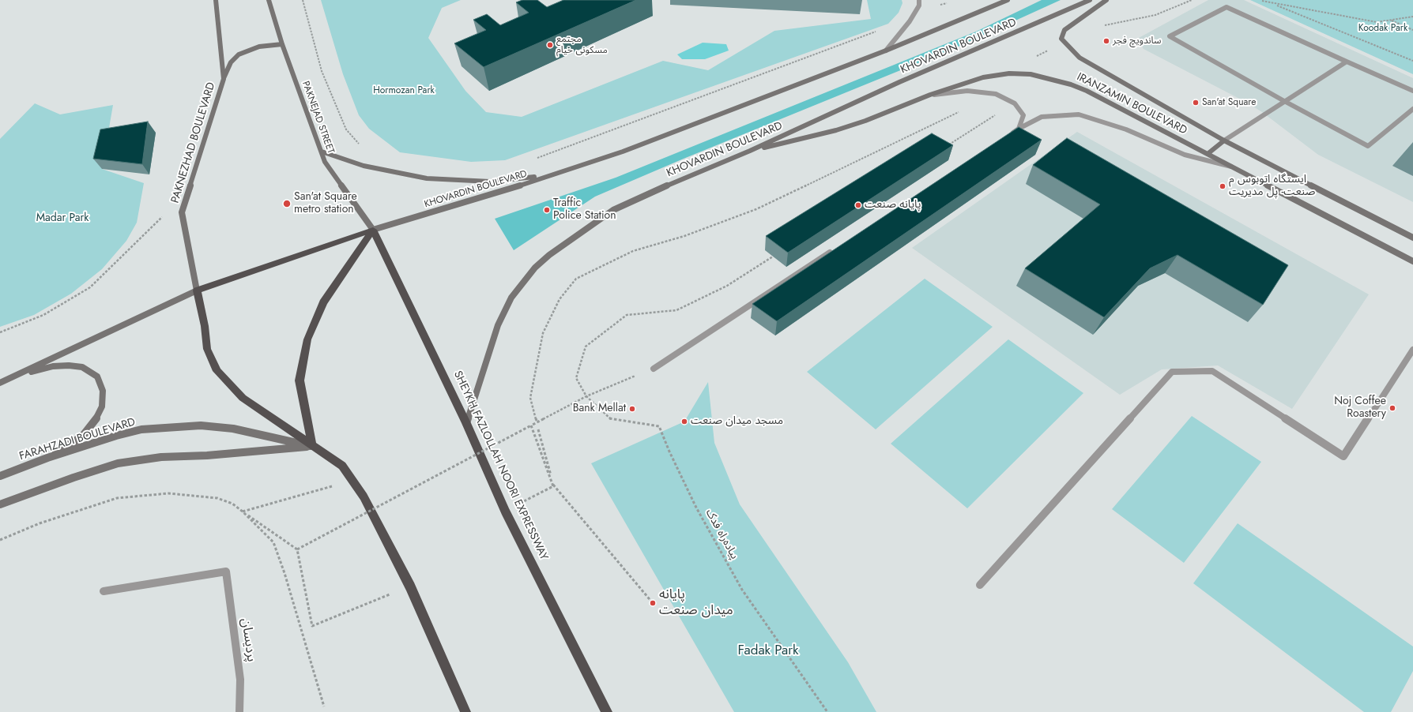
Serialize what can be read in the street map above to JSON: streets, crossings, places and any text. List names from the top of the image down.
{
  "streets": {
    "highway": ["SHEYKH FAZLOLLAH NOORI EXPRESSWAY"],
    "main road": [
      "KHOVARDIN BOULEVARD",
      "IRANZAMIN BOULEVARD",
      "PAKNEJAD STREET",
      "PAKNEZHAD BOULEVARD",
      "FARAHZADI BOULEVARD"
    ],
    "street": ["پردیسان"],
    "path": ["پیاده‌راه فدک"]
  },
  "crossings": [
    ["KHOVARDIN BOULEVARD", "IRANZAMIN BOULEVARD"],
    ["KHOVARDIN BOULEVARD", "PAKNEJAD STREET"],
    ["KHOVARDIN BOULEVARD", "SHEYKH FAZLOLLAH NOORI EXPRESSWAY"],
    ["PAKNEJAD STREET", "SHEYKH FAZLOLLAH NOORI EXPRESSWAY"]
  ],
  "parks": [
    "Koodak Park",
    "Hormozan Park",
    "Madar Park",
    "Fadak Park"
  ],
  "places": [
    "ساندویچ فجر",
    "مجتمع مسکونی خیام",
    "San'at Square",
    "ایستگاه اتوبوس م صنعت- پل مدیریت",
    "San'at Square metro station",
    "پایانه صنعت",
    "Traffic Police Station",
    "Noj Coffee Roastery",
    "Bank Mellat",
    "مسجد میدان صنعت",
    "پایانه میدان صنعت"
  ]
}
